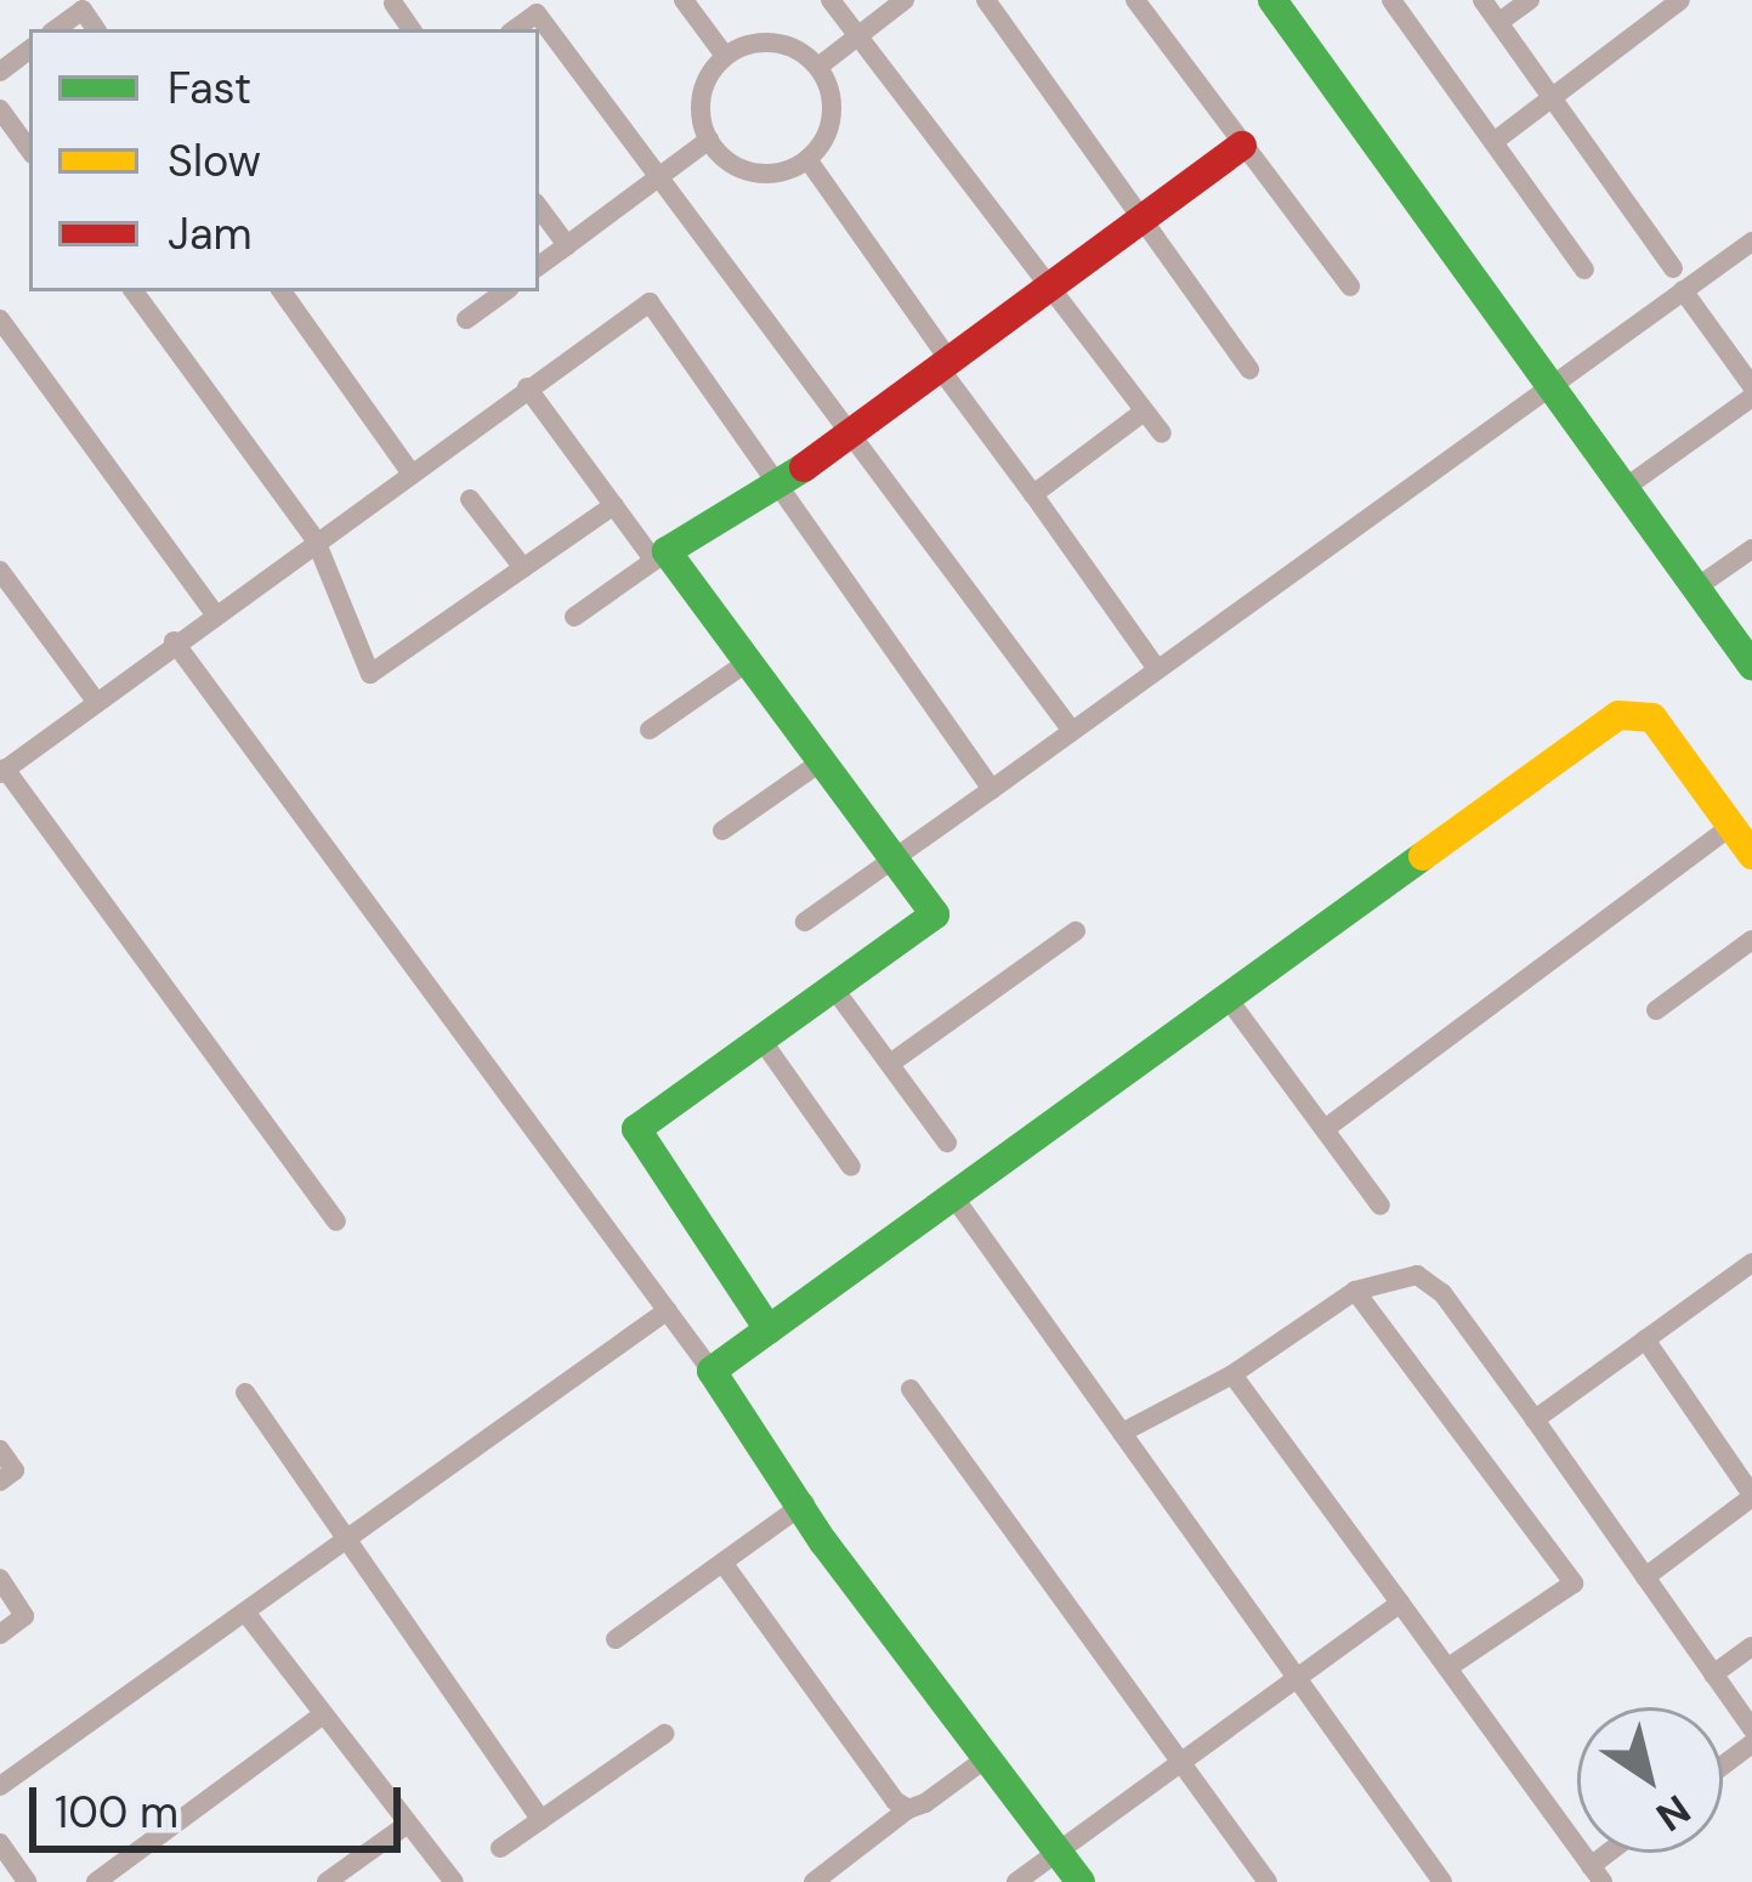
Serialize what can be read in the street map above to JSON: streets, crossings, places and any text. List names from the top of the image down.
{
  "legend": ["Fast", "Slow", "Jam"],
  "scale_bar": "100 m",
  "north": "bottom right"
}
